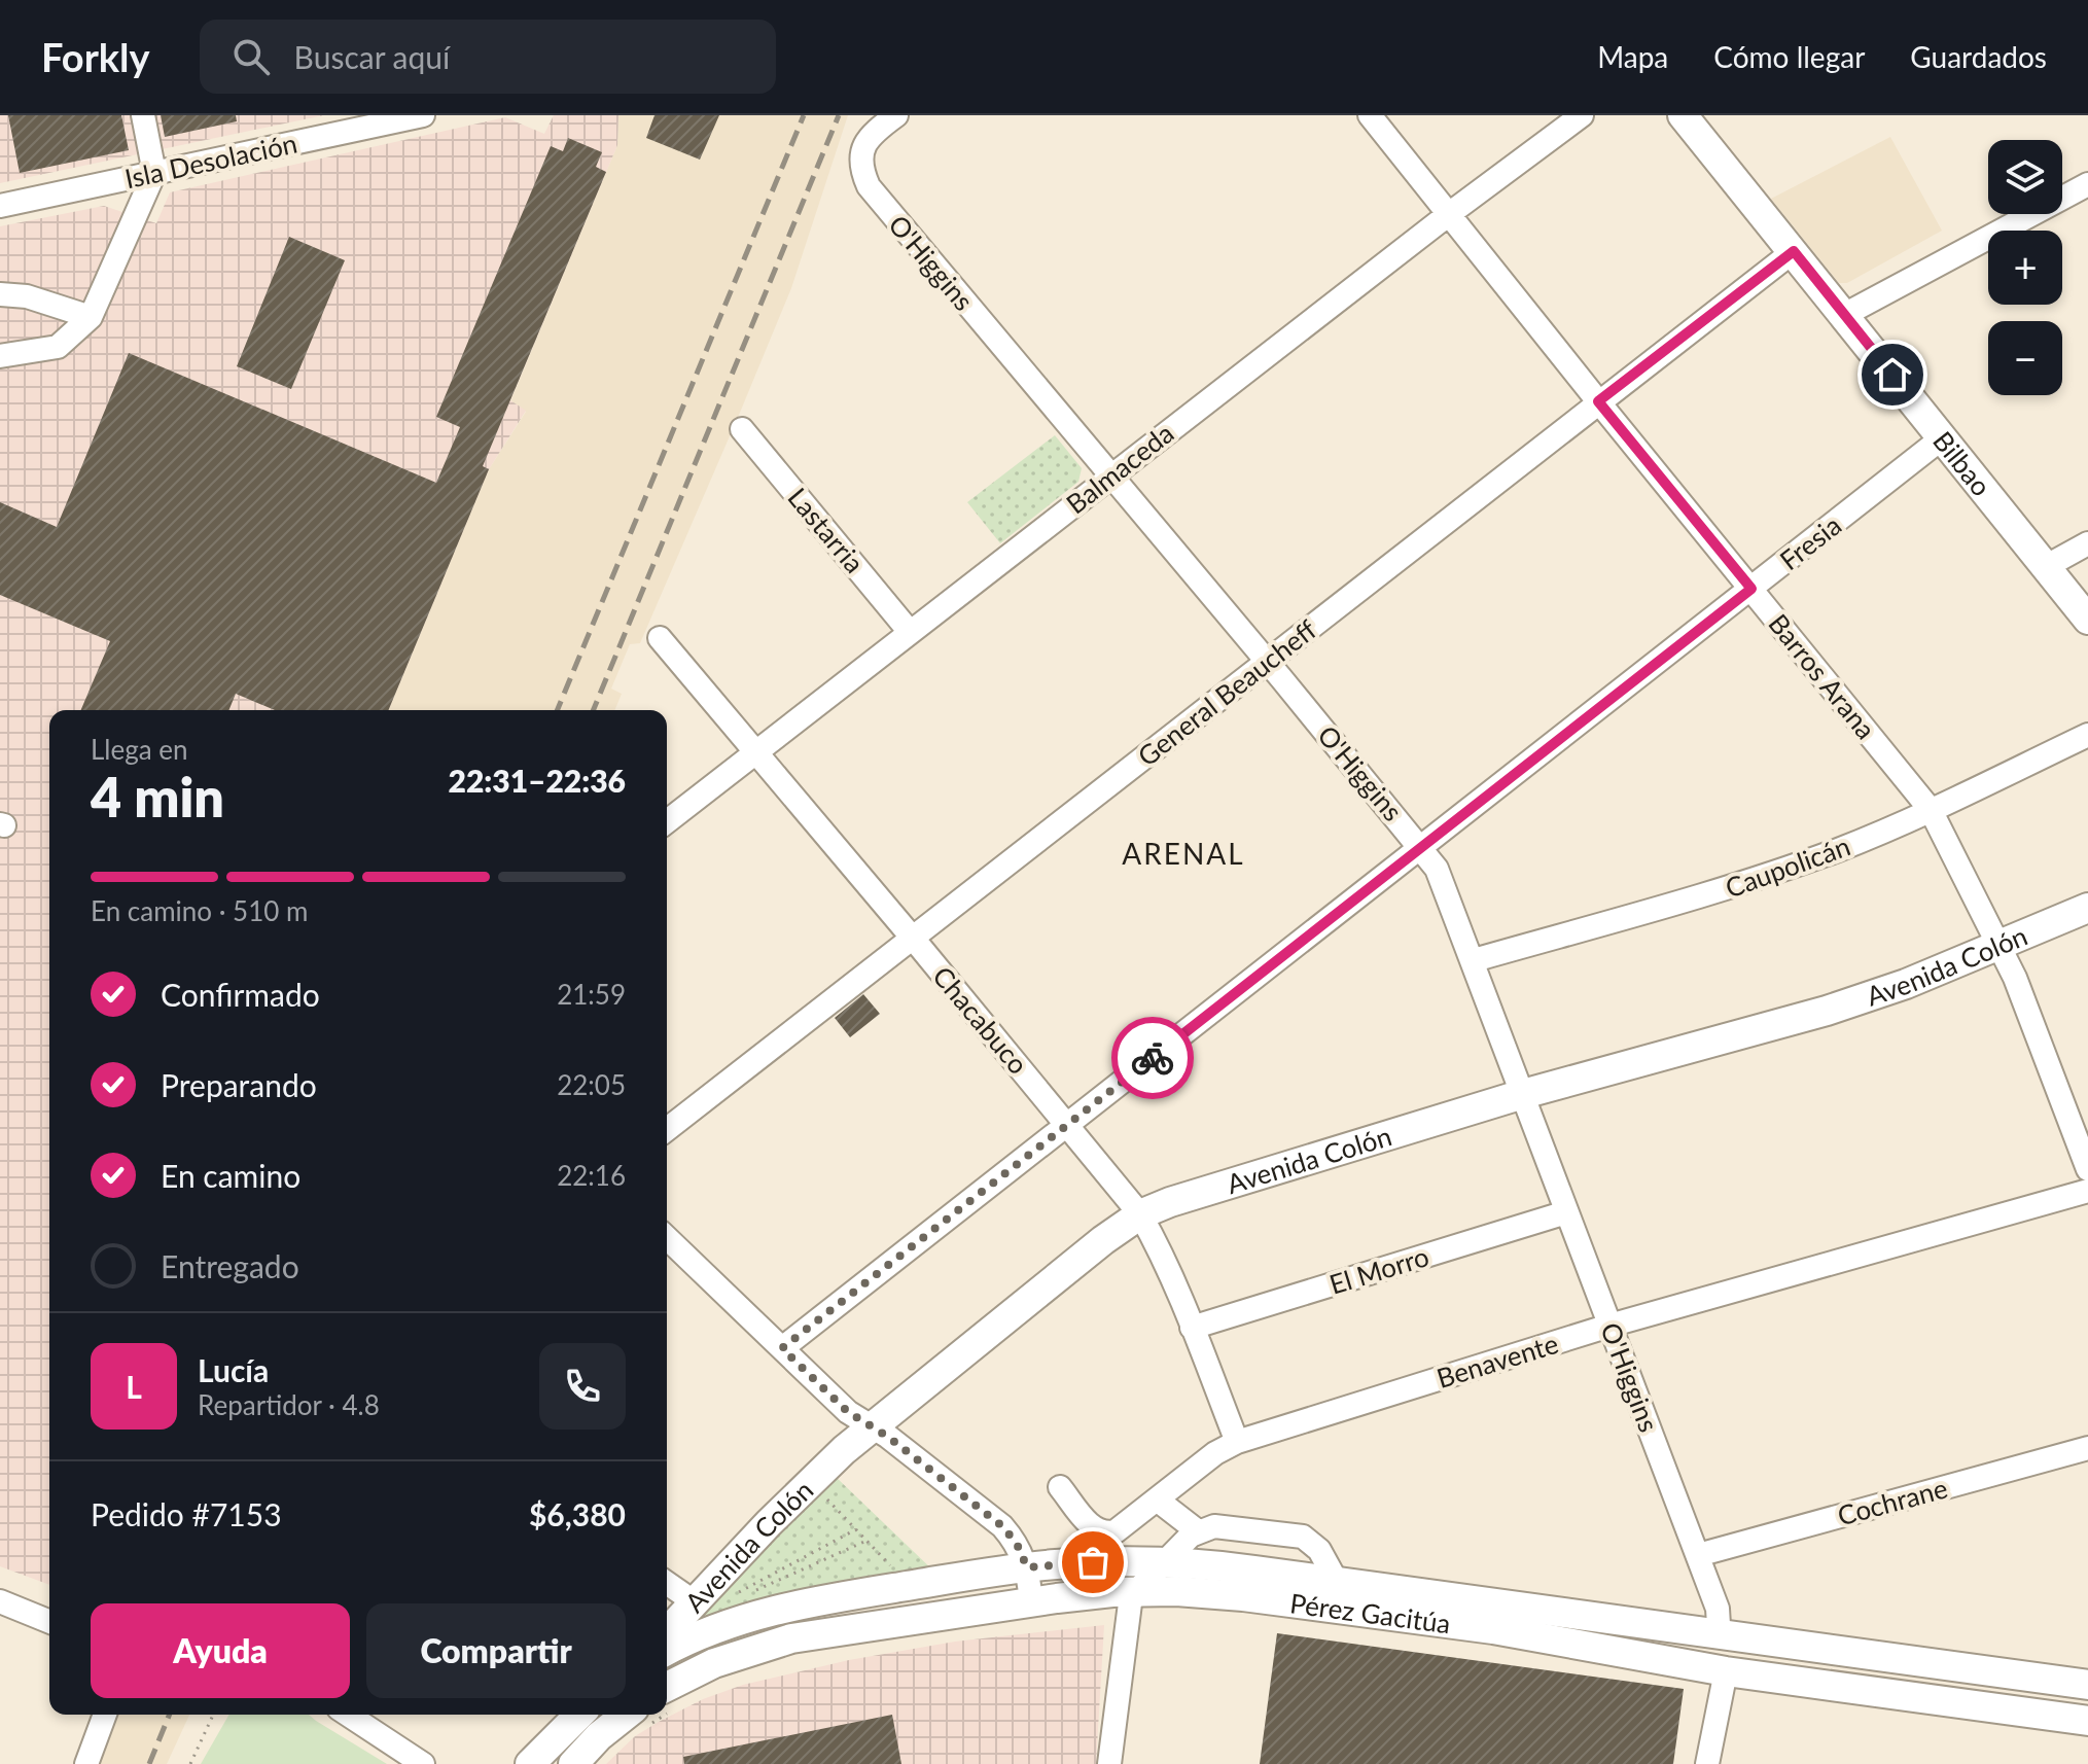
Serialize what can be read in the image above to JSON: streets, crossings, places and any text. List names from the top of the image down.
{
  "streets": {
    "main road": ["Bilbao", "Avenida Colón", "Pérez Gacitúa"],
    "street": [
      "Isla Desolación",
      "O'Higgins",
      "Balmaceda",
      "Lastarria",
      "Fresia",
      "Barros Arana",
      "General Beaucheff",
      "Caupolicán",
      "Chacabuco",
      "El Morro",
      "Benavente",
      "Cochrane"
    ]
  },
  "crossings": [
    ["O'Higgins", "Balmaceda"],
    ["O'Higgins", "Fresia"],
    ["O'Higgins", "General Beaucheff"],
    ["O'Higgins", "Caupolicán"],
    ["O'Higgins", "Avenida Colón"],
    ["O'Higgins", "El Morro"],
    ["O'Higgins", "Benavente"],
    ["O'Higgins", "Cochrane"],
    ["O'Higgins", "Pérez Gacitúa"],
    ["Bilbao", "Fresia"],
    ["Bilbao", "General Beaucheff"],
    ["Balmaceda", "Lastarria"],
    ["Balmaceda", "Barros Arana"],
    ["Balmaceda", "Chacabuco"],
    ["Fresia", "Barros Arana"],
    ["Fresia", "Chacabuco"],
    ["Barros Arana", "General Beaucheff"],
    ["Barros Arana", "Caupolicán"],
    ["Barros Arana", "Avenida Colón"],
    ["General Beaucheff", "Chacabuco"],
    ["Avenida Colón", "Chacabuco"],
    ["Chacabuco", "El Morro"],
    ["Chacabuco", "Benavente"]
  ],
  "districts": ["ARENAL"],
  "page": {
    "header": "Forkly",
    "search": "Buscar aquí",
    "nav": ["Mapa", "Cómo llegar", "Guardados"],
    "map_buttons": ["+", "−"],
    "heading": ["4 min", "Llega en", "22:31–22:36"],
    "panel": [
      "Lucía",
      "Repartidor · 4.8",
      "Pedido #7153",
      "$6,380"
    ],
    "bar": "En camino · 510 m",
    "list": [
      ["Confirmado", "21:59"],
      ["Preparando", "22:05"],
      ["En camino", "22:16"],
      "Entregado"
    ],
    "round": "L",
    "buttons": ["Ayuda", "Compartir"]
  }
}
